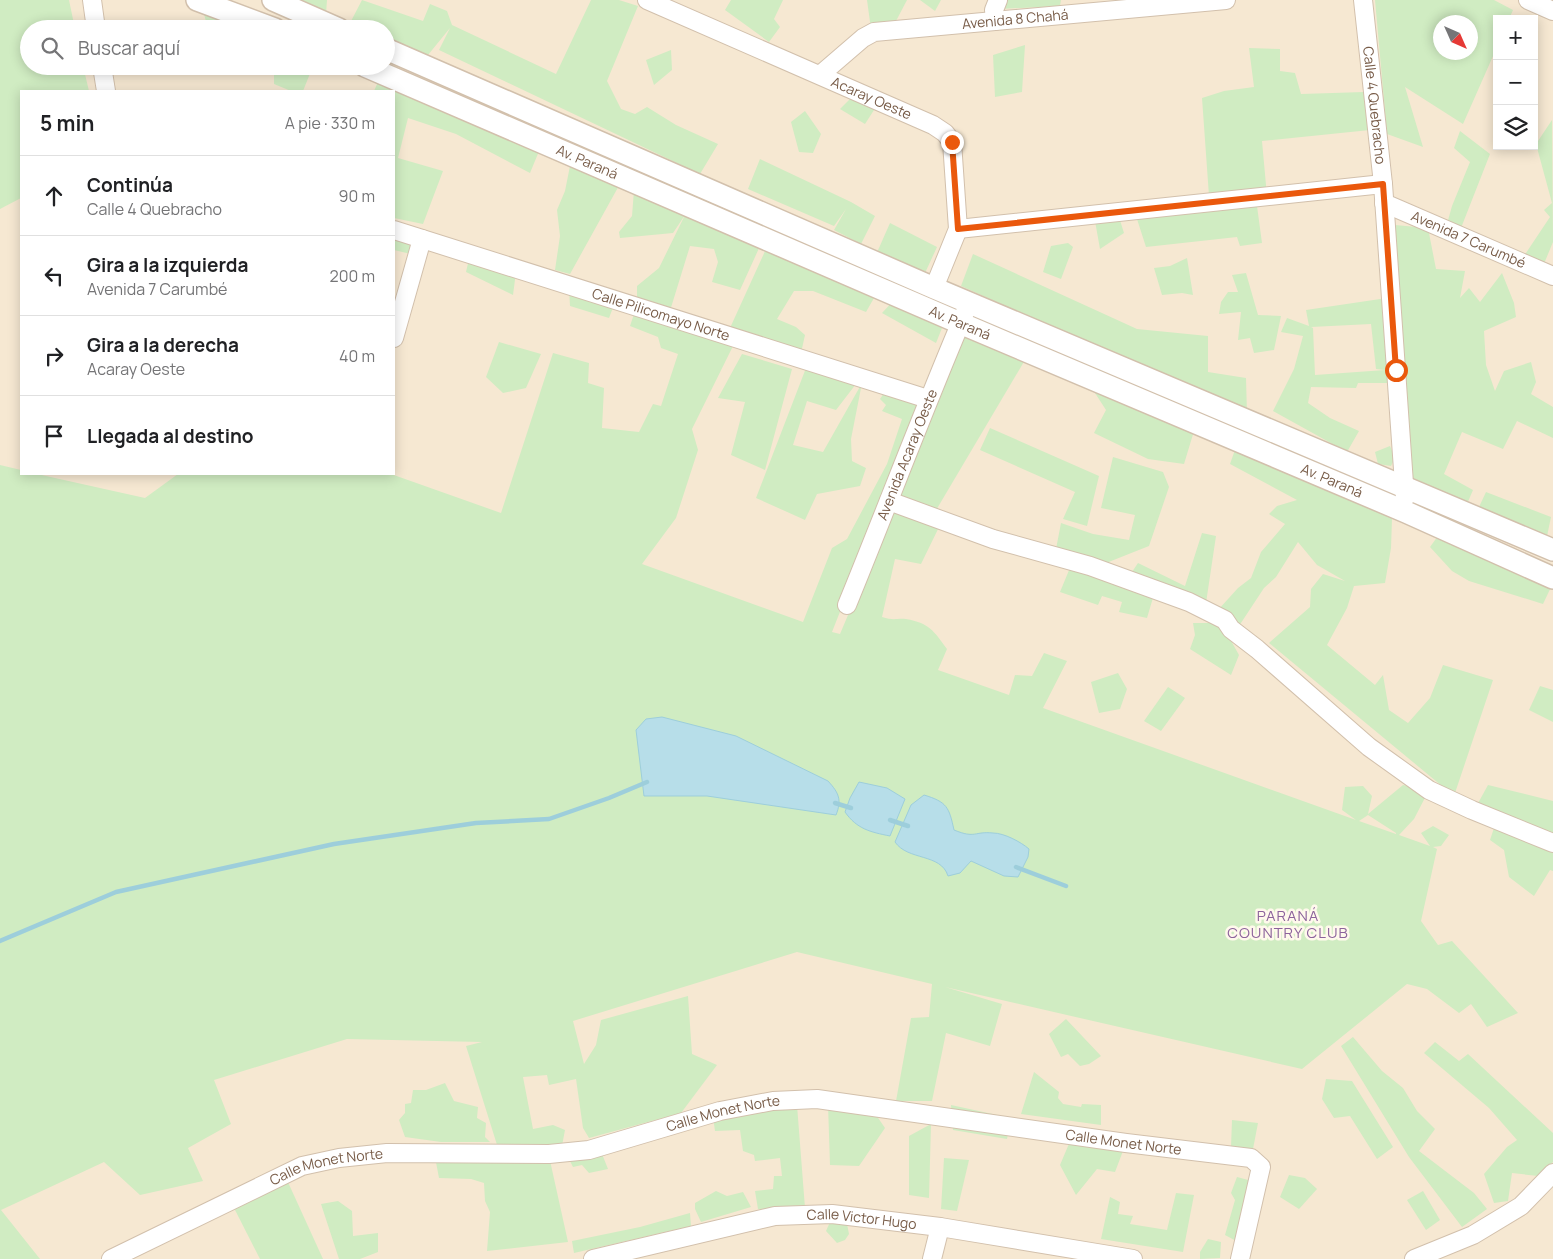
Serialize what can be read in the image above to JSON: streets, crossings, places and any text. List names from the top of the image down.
{
  "streets": {
    "street": [
      "Avenida 8 Chahá",
      "Acaray Oeste",
      "Calle 4 Quebracho",
      "Av. Paraná",
      "Avenida 7 Carumbé",
      "Calle Pilicomayo Norte",
      "Avenida Acaray Oeste",
      "Calle Monet Norte",
      "Calle Victor Hugo"
    ]
  },
  "crossings": [
    ["Avenida 8 Chahá", "Acaray Oeste"],
    ["Acaray Oeste", "Av. Paraná"],
    ["Calle 4 Quebracho", "Av. Paraná"],
    ["Calle 4 Quebracho", "Avenida 7 Carumbé"],
    ["Av. Paraná", "Avenida Acaray Oeste"],
    ["Calle Pilicomayo Norte", "Avenida Acaray Oeste"]
  ],
  "districts": ["PARANÁ COUNTRY CLUB"],
  "north": "bottom right",
  "page": {
    "map_buttons": ["+", "−"],
    "search": "Buscar aquí",
    "heading": ["5 min", "A pie · 330 m"],
    "list": [
      ["Continúa", "Calle 4 Quebracho", "90 m"],
      ["Gira a la izquierda", "Avenida 7 Carumbé", "200 m"],
      ["Gira a la derecha", "Acaray Oeste", "40 m"],
      "Llegada al destino"
    ]
  }
}
